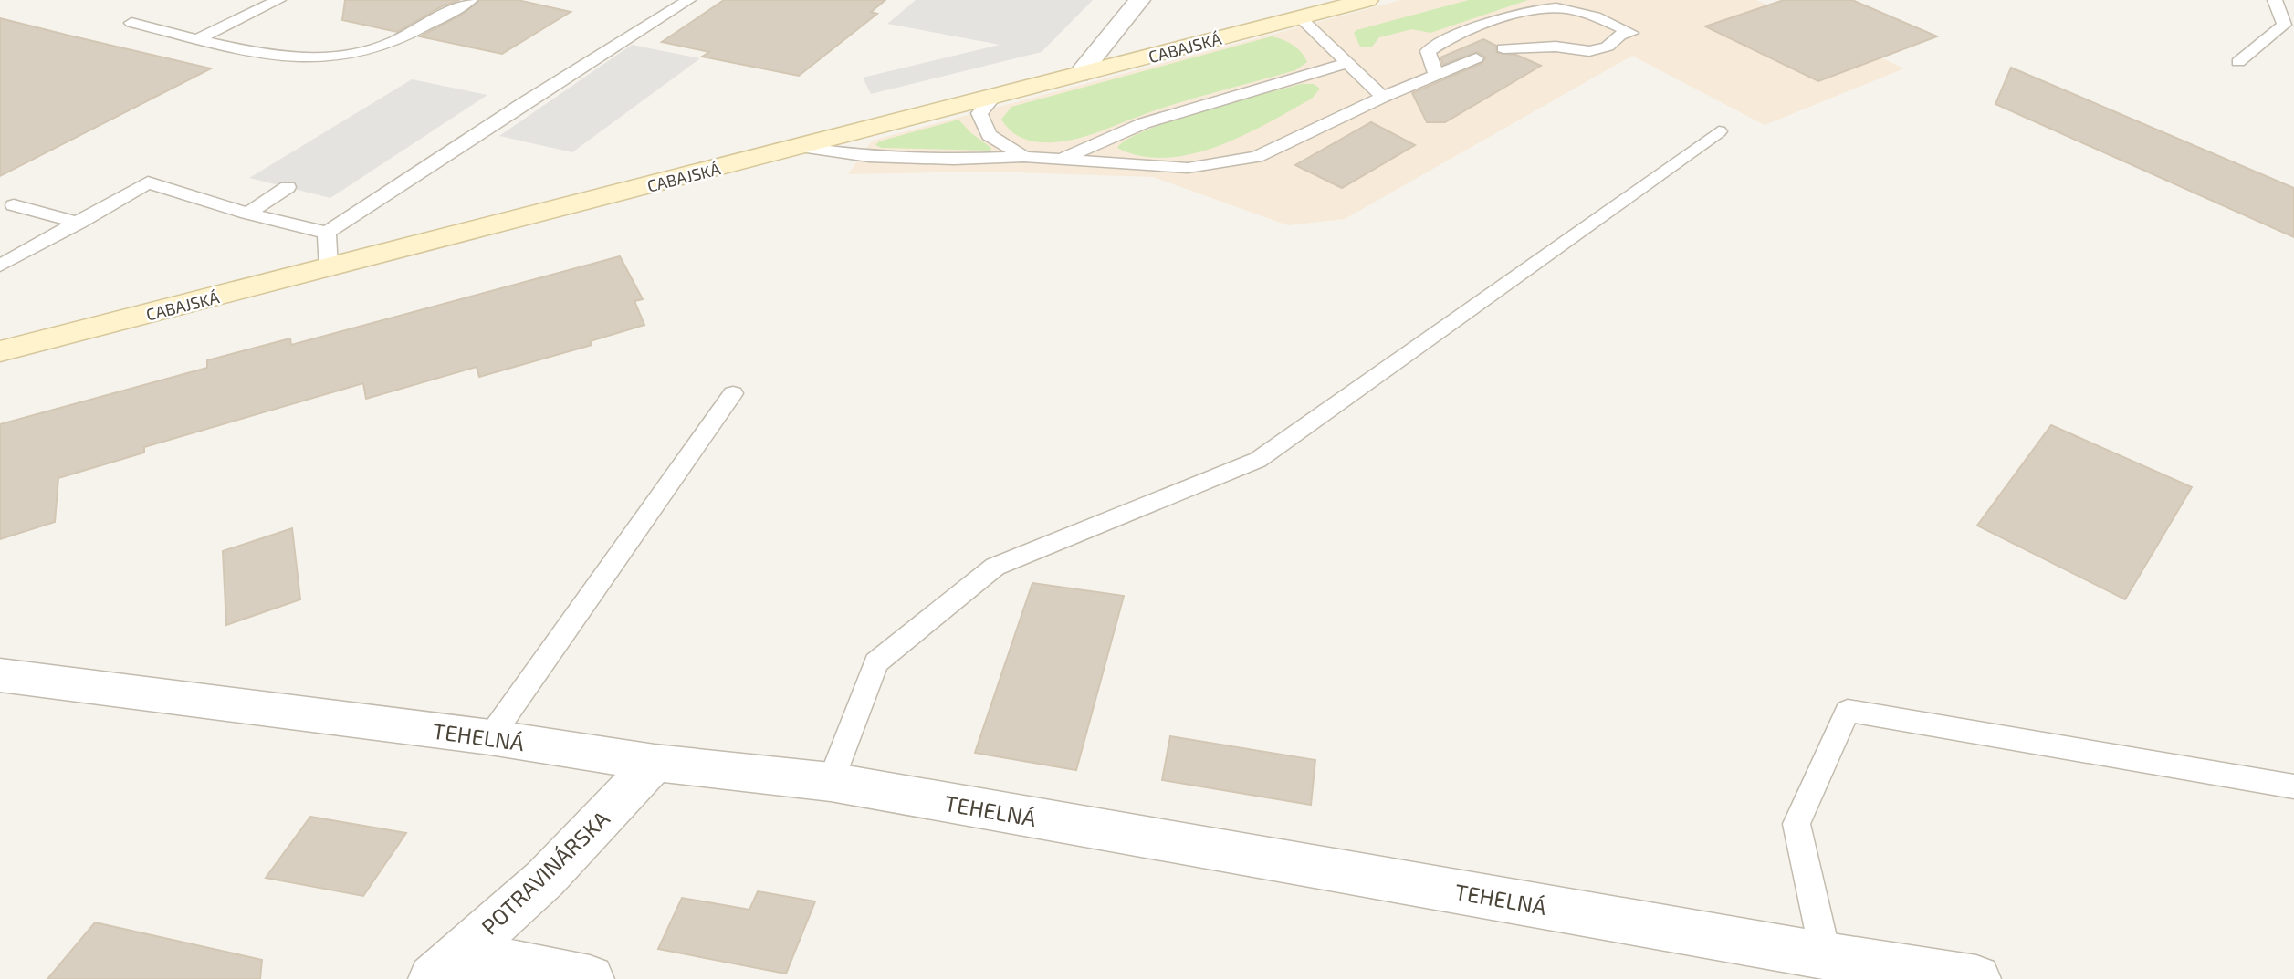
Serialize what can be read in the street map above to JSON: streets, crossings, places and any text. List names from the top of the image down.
{
  "streets": {
    "main road": ["CABAJSKÁ"],
    "street": ["TEHELNÁ", "POTRAVINÁRSKA"]
  },
  "crossings": [
    ["TEHELNÁ", "POTRAVINÁRSKA"]
  ]
}
